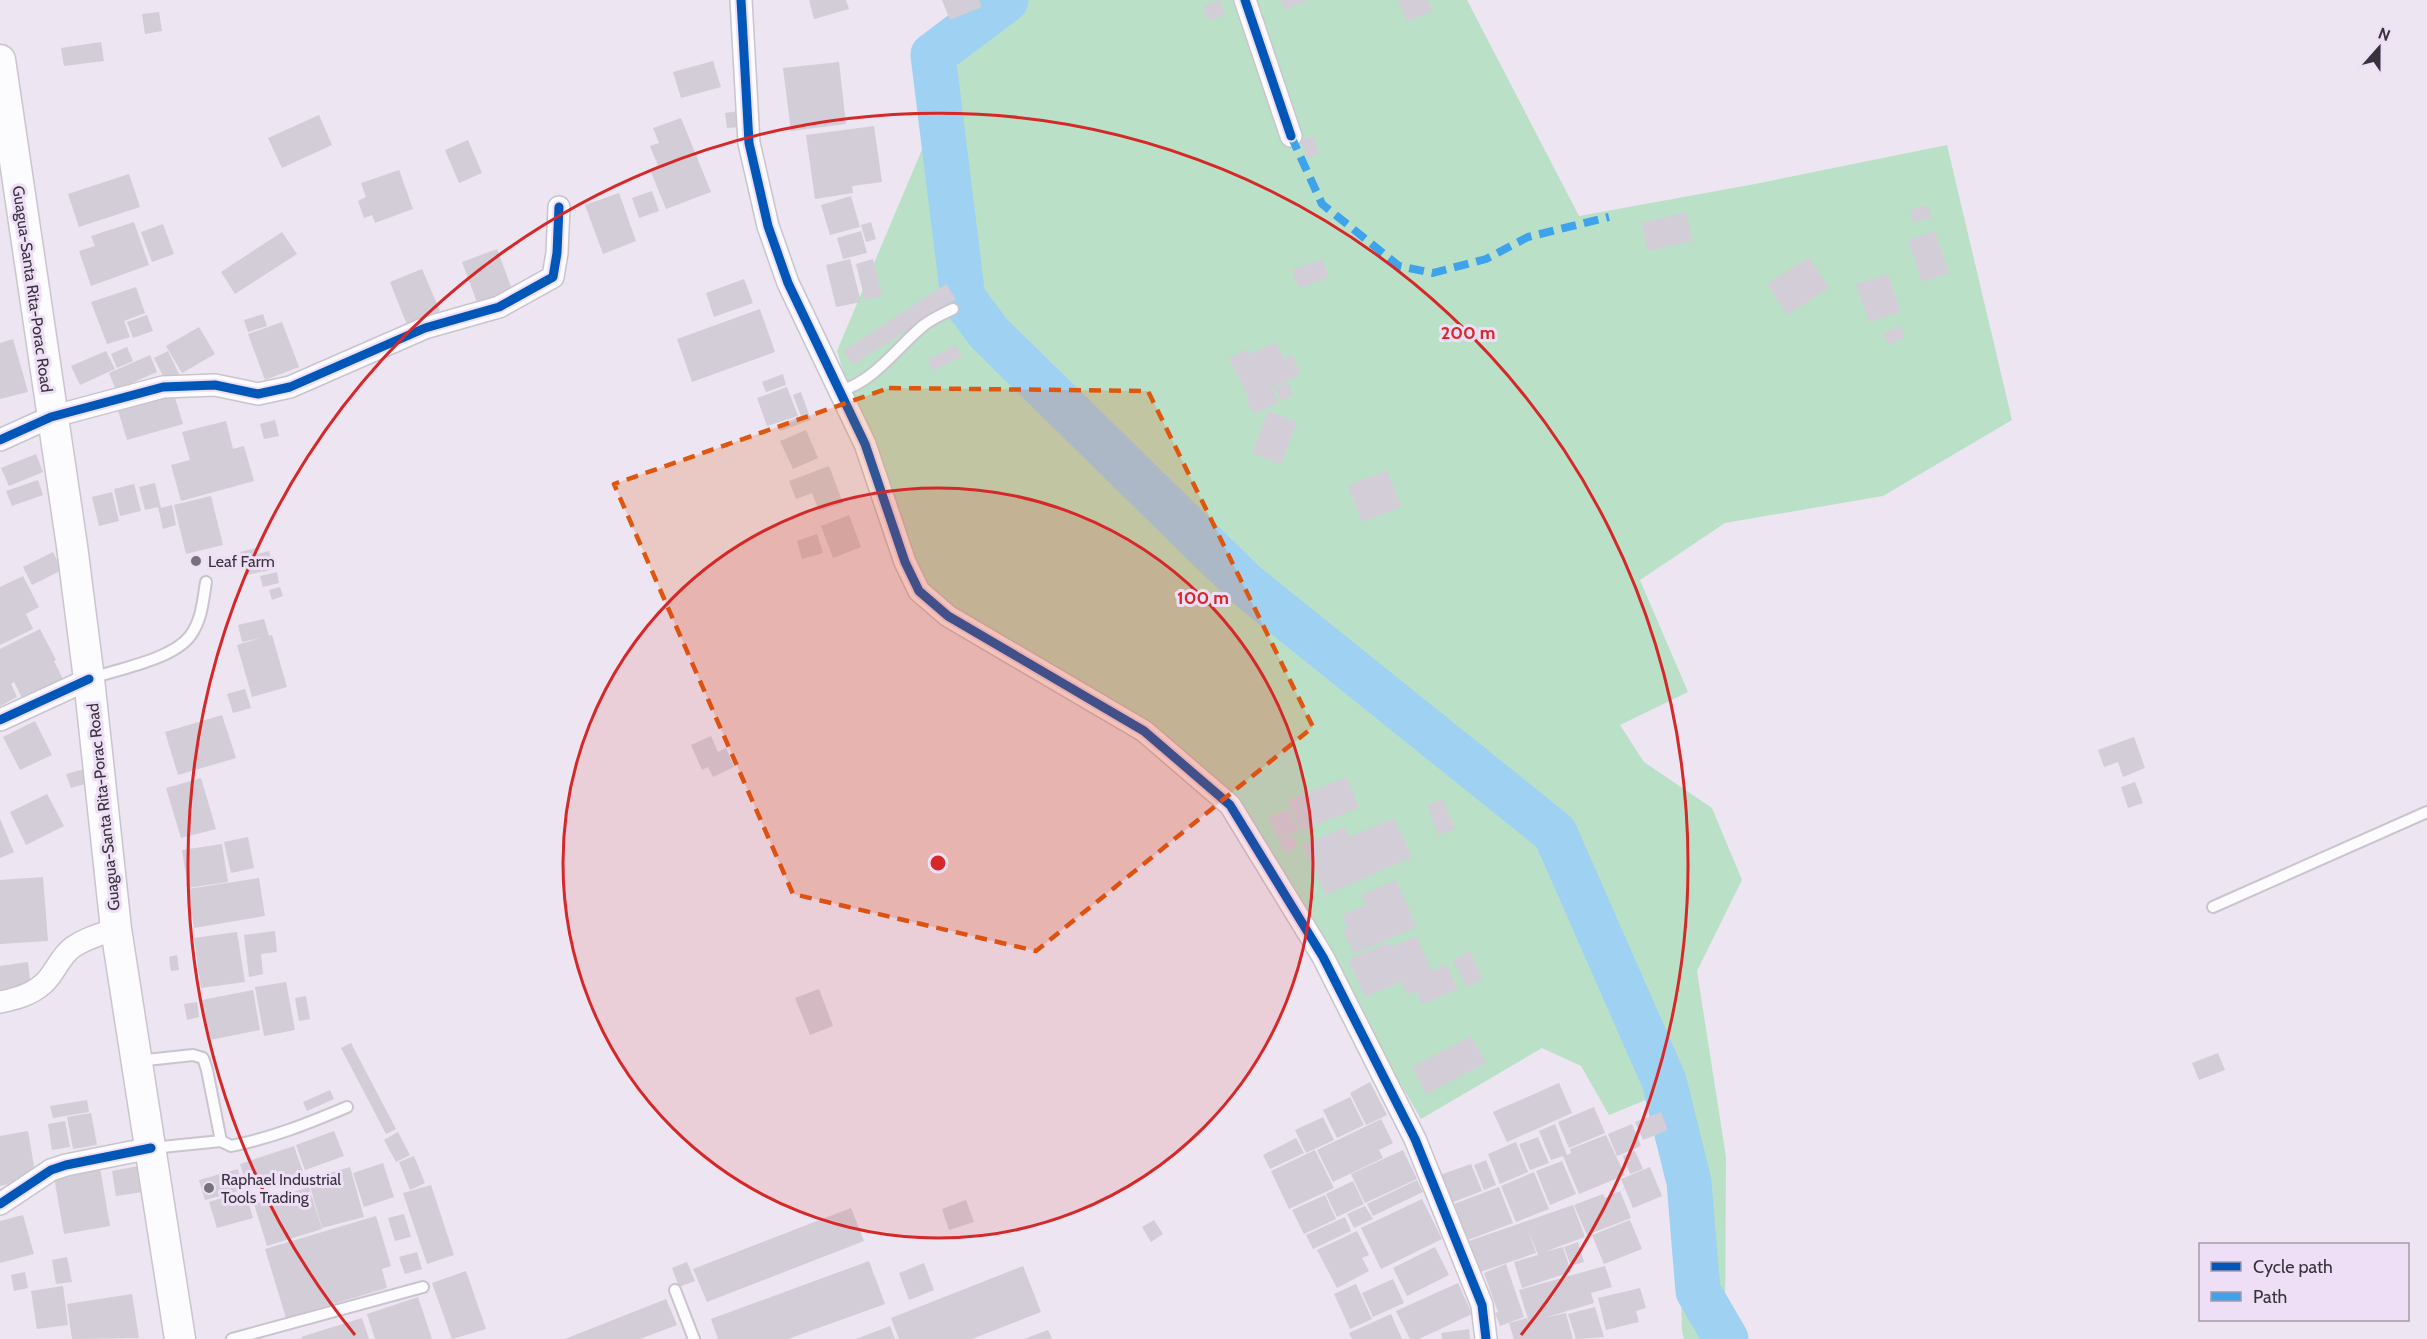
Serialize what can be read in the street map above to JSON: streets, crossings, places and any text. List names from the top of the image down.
{
  "streets": {
    "main road": ["Guagua-Santa Rita-Porac Road"]
  },
  "places": ["Leaf Farm", "Raphael Industrial Tools Trading"],
  "legend": ["Cycle path", "Path"],
  "north": "top",
  "rings": ["200 m", "100 m"]
}
